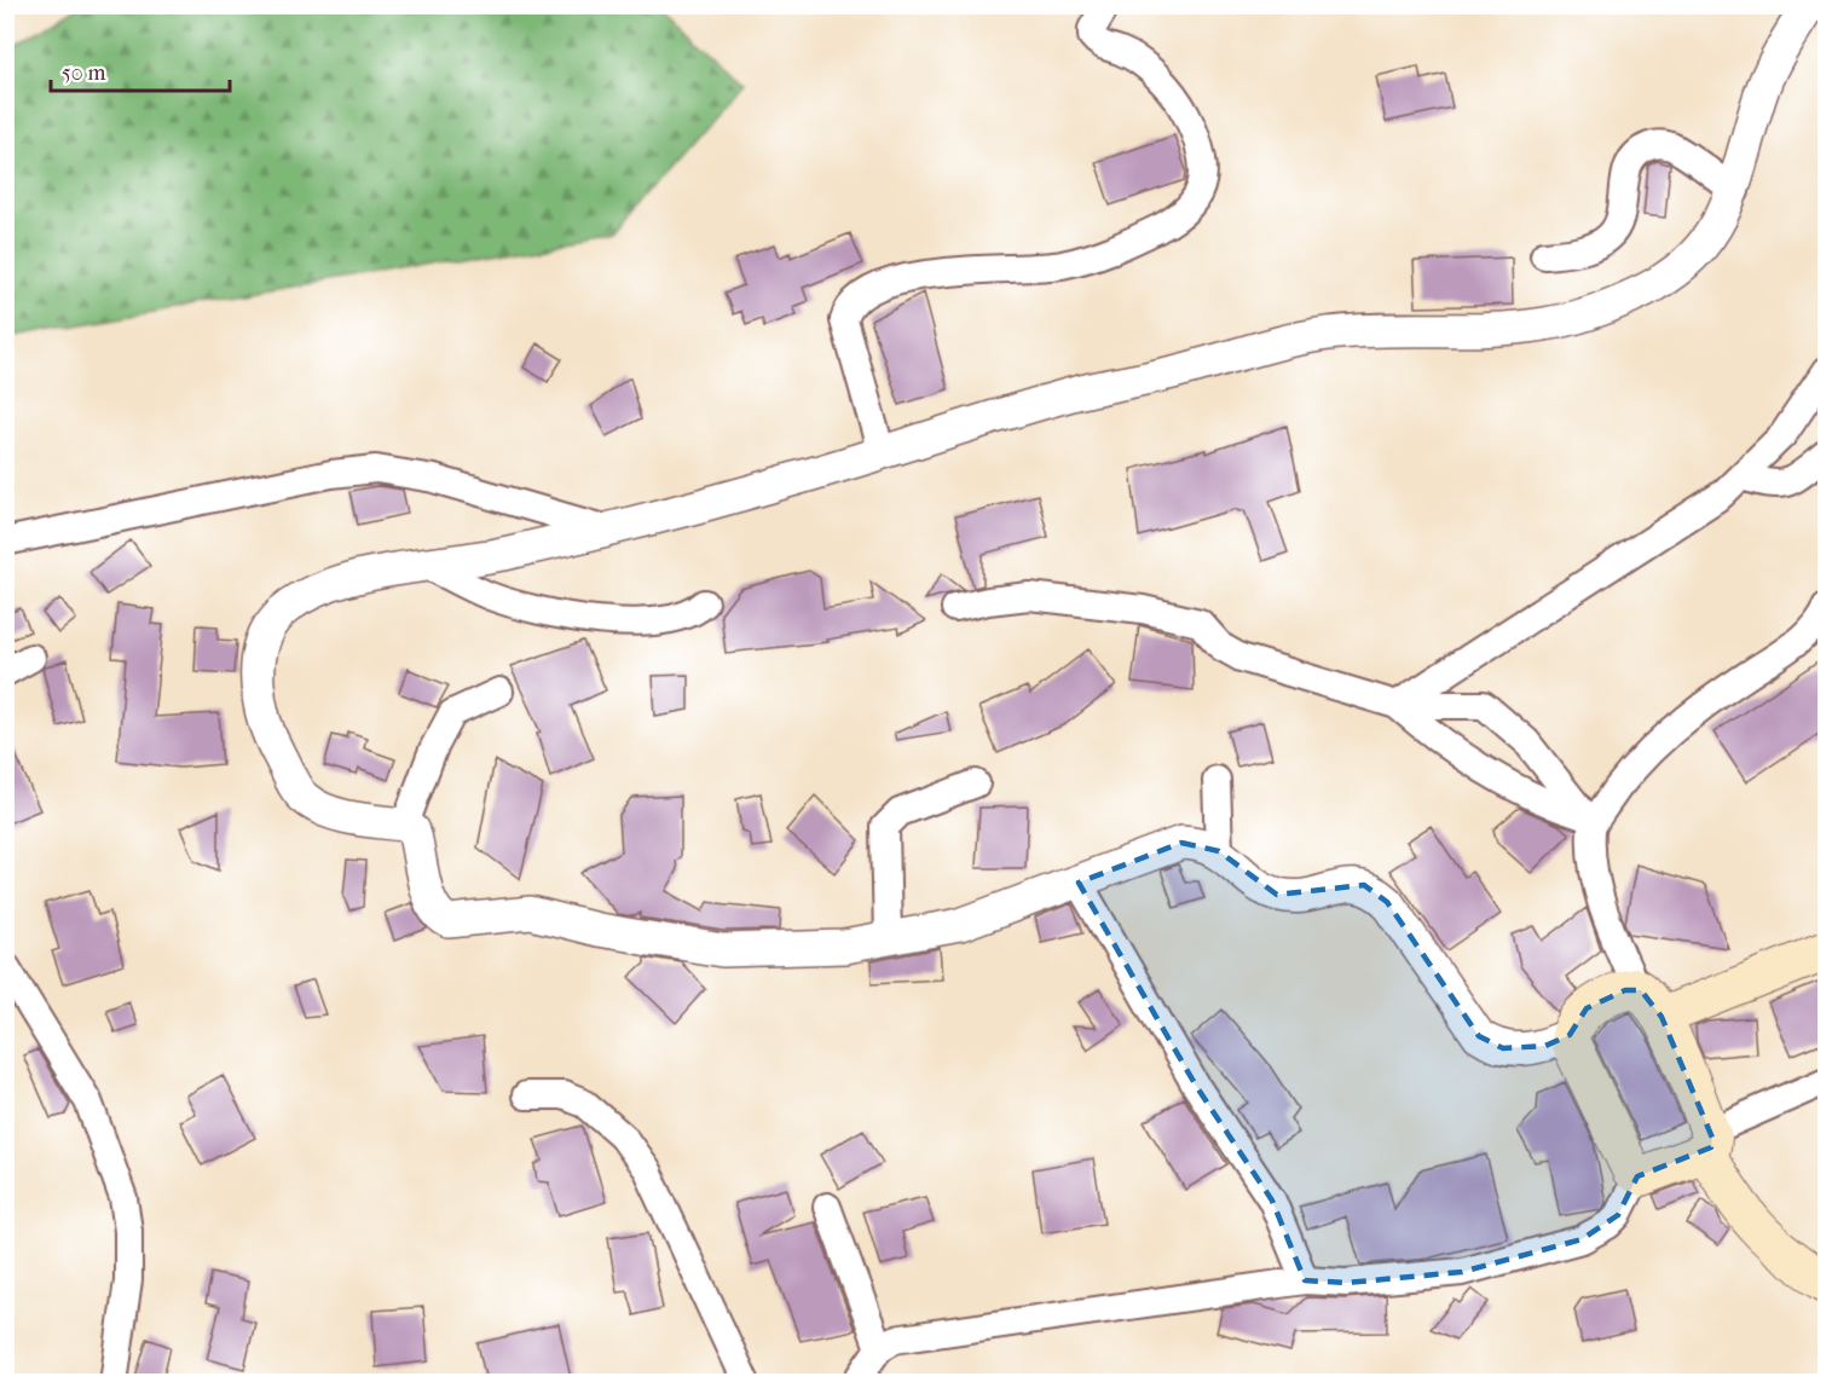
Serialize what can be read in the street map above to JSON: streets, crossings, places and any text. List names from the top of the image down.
{
  "scale_bar": "50 m"
}
